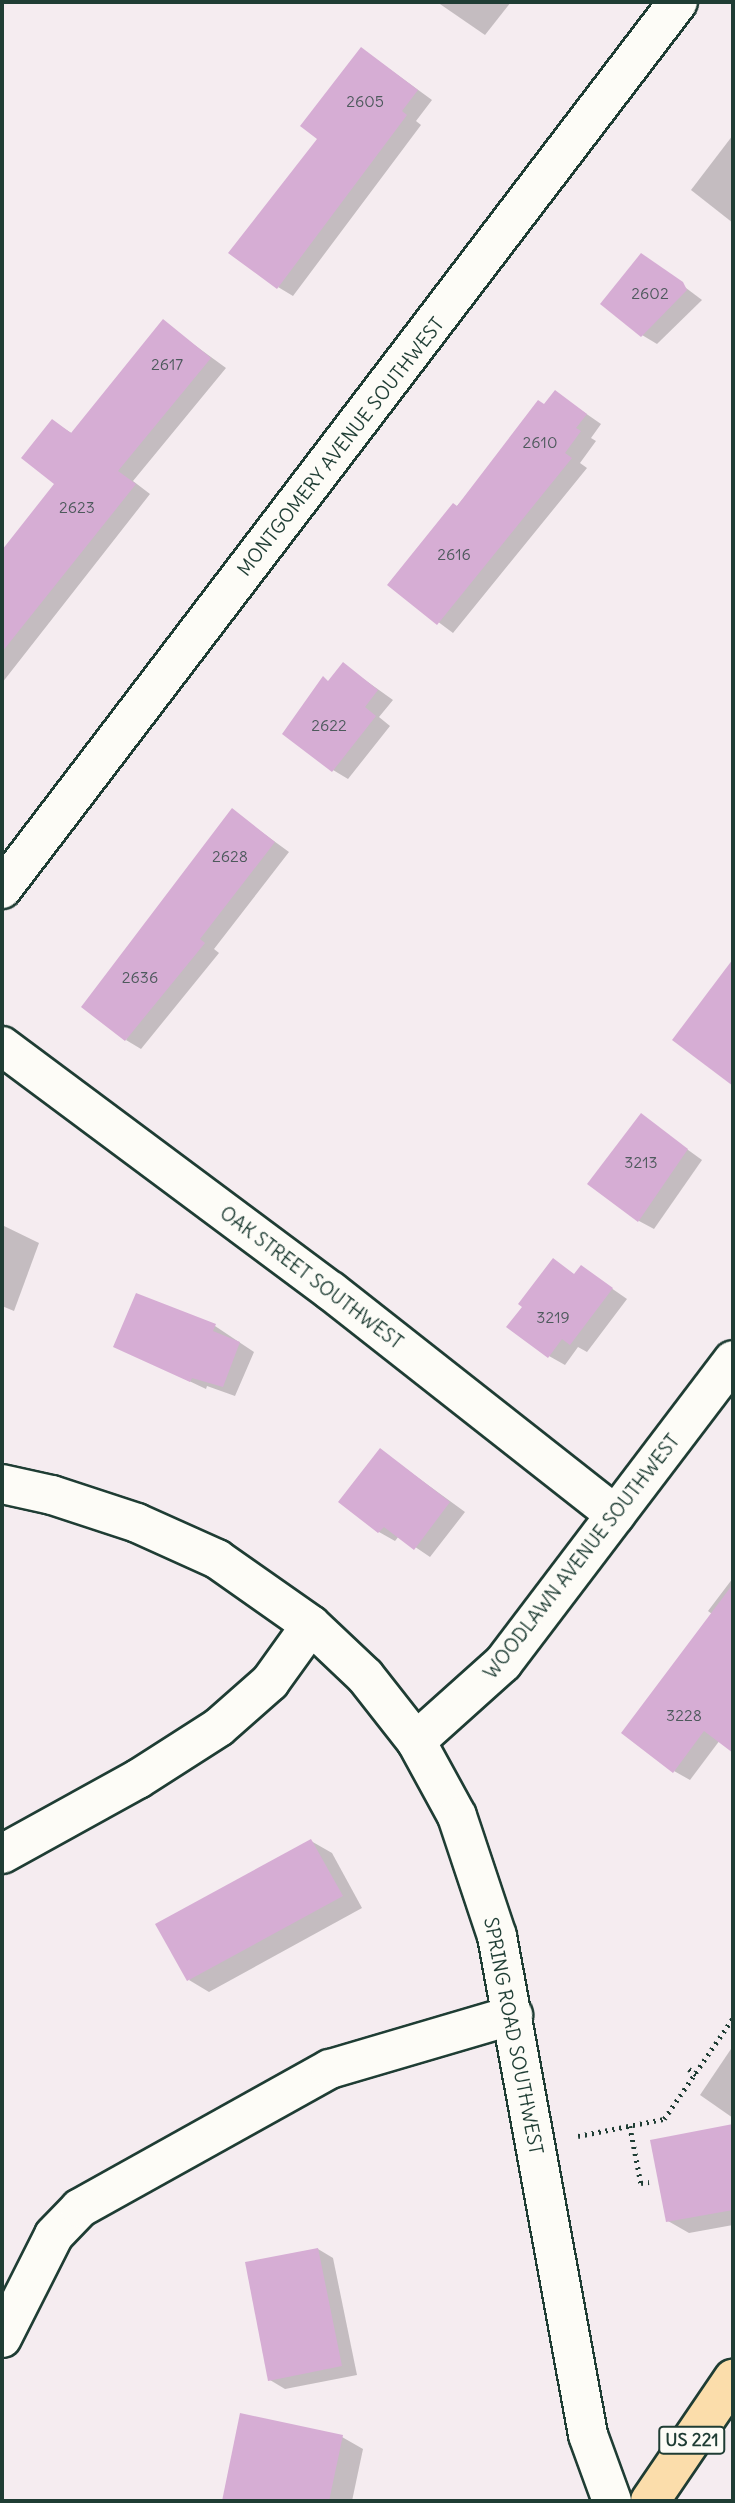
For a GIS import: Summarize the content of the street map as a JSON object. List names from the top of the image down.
{
  "streets": {
    "main road": ["US 221"],
    "street": [
      "MONTGOMERY AVENUE SOUTHWEST",
      "OAK STREET SOUTHWEST",
      "WOODLAWN AVENUE SOUTHWEST",
      "SPRING ROAD SOUTHWEST"
    ]
  },
  "crossings": [
    ["OAK STREET SOUTHWEST", "WOODLAWN AVENUE SOUTHWEST"],
    ["WOODLAWN AVENUE SOUTHWEST", "SPRING ROAD SOUTHWEST"]
  ],
  "house_numbers": [
    "2605",
    "2602",
    "2617",
    "2610",
    "2623",
    "2616",
    "2622",
    "2628",
    "2636",
    "3213",
    "3219",
    "3228"
  ]
}
